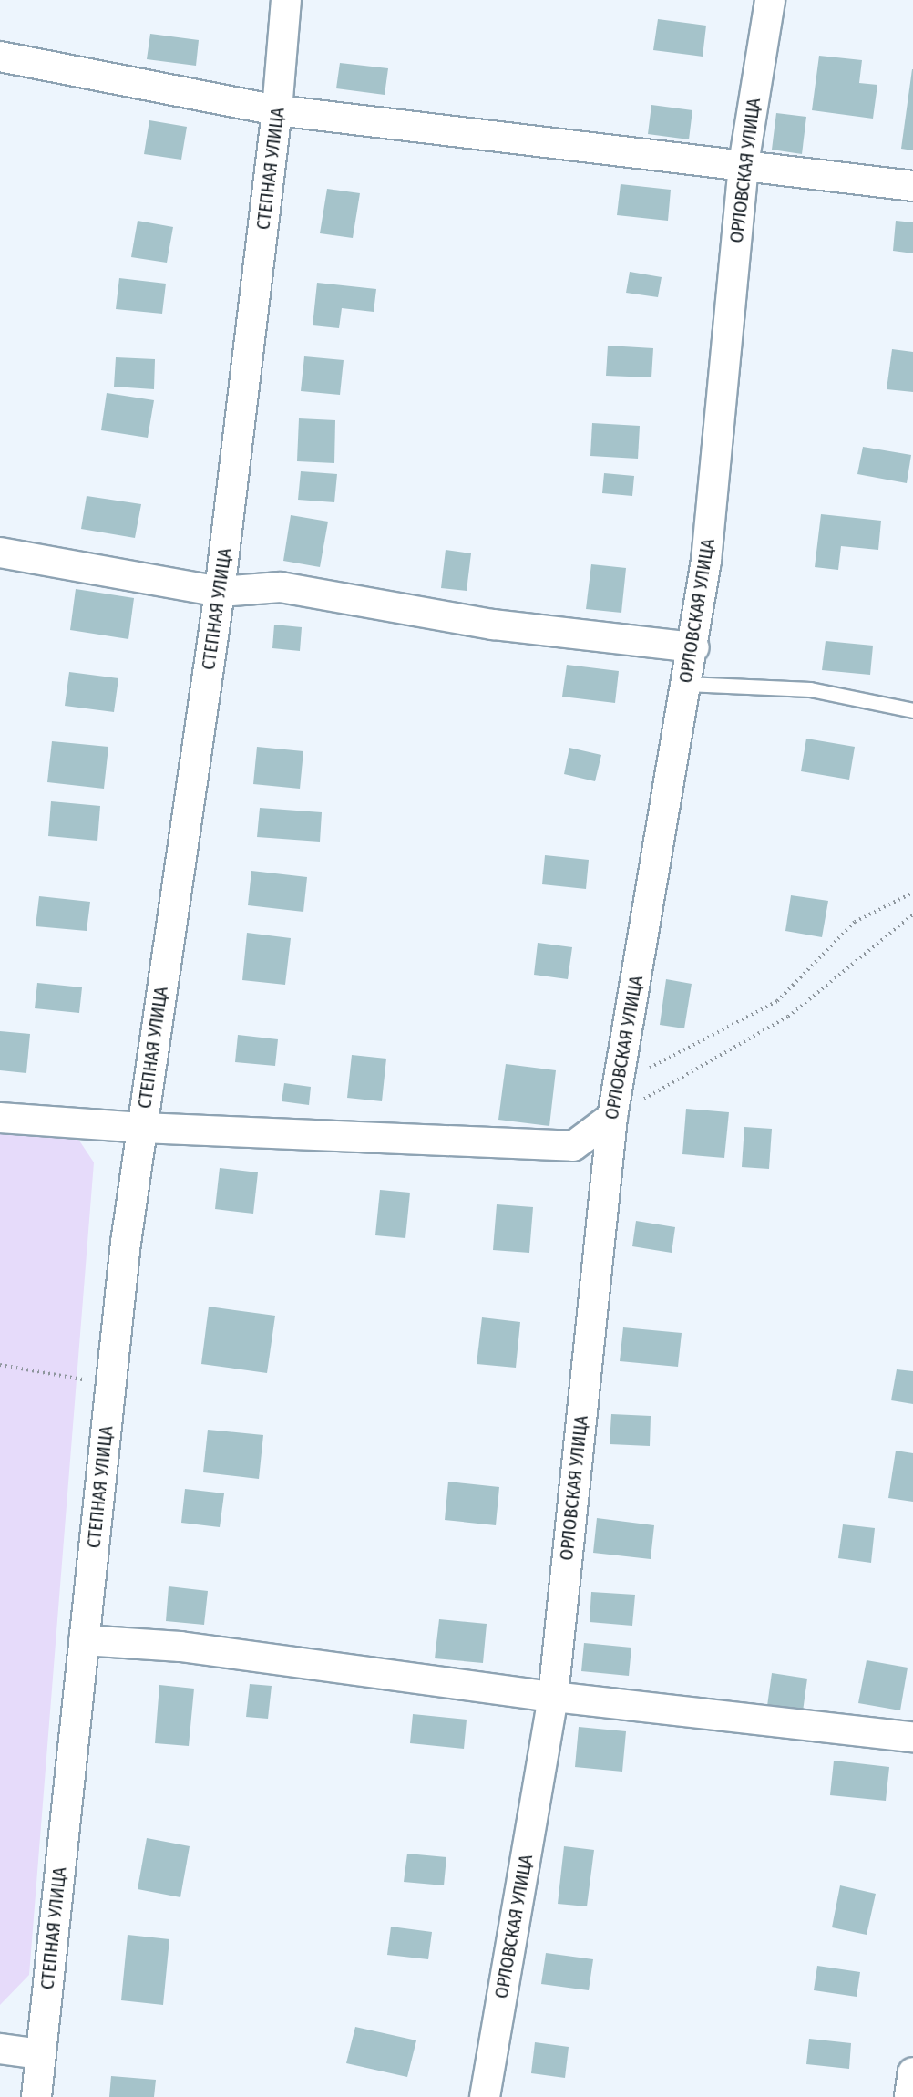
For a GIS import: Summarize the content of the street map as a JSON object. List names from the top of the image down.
{
  "streets": {
    "street": ["СТЕПНАЯ УЛИЦА", "ОРЛОВСКАЯ УЛИЦА"]
  }
}
